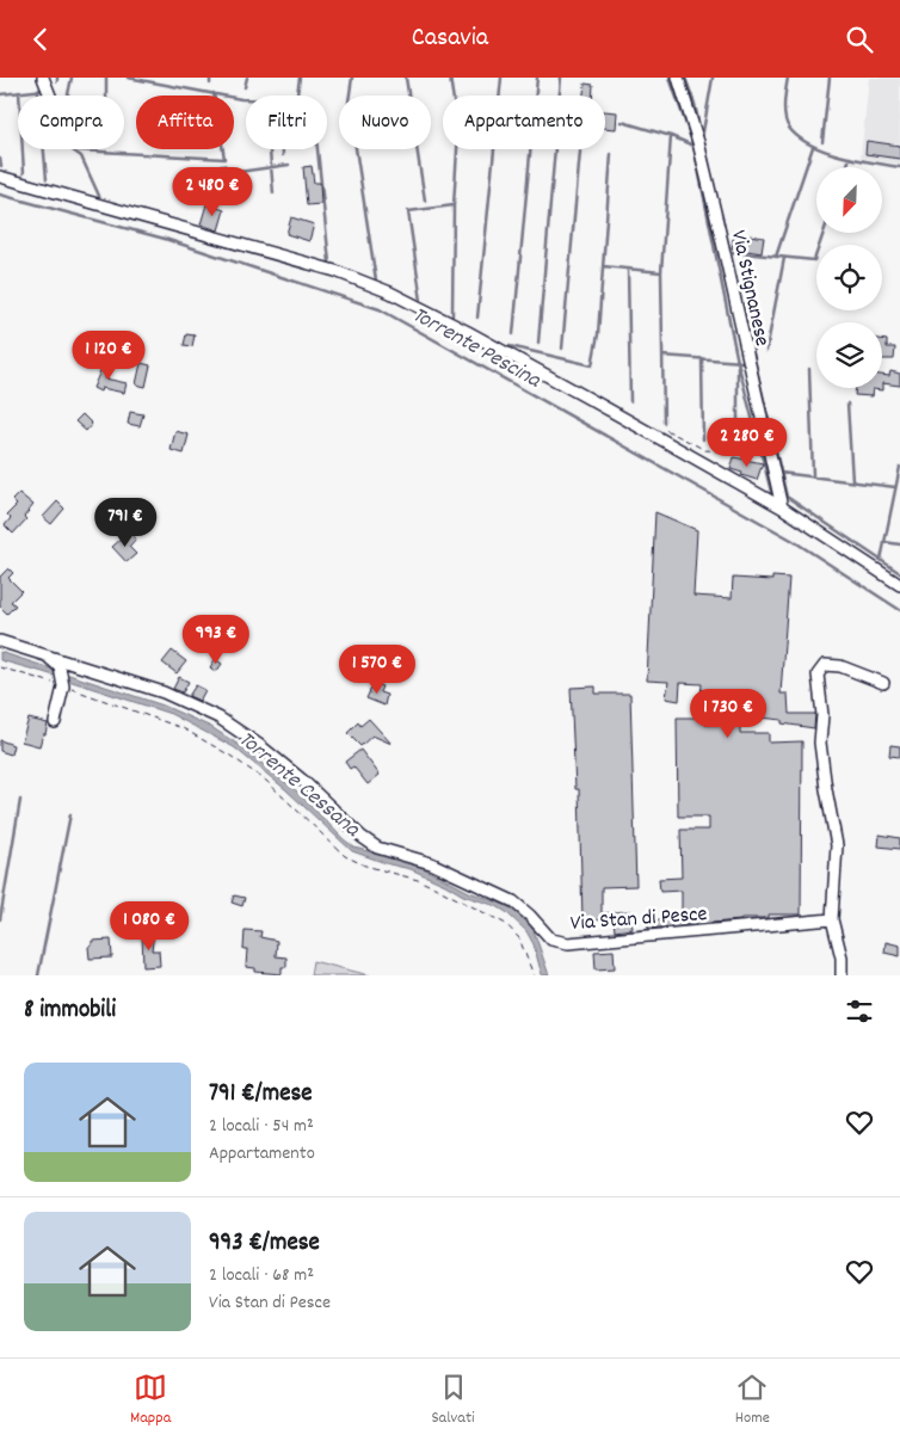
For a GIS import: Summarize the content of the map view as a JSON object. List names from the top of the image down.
{
  "streets": {
    "street": ["Via Stignanese", "Via Stan di Pesce"]
  },
  "water": ["Torrente Pescina", "Torrente Cessana"],
  "north": "bottom left",
  "page": {
    "header": "Casavia",
    "chip": [
      "Compra",
      "Affitta",
      "Filtri",
      "Nuovo",
      "Appartamento"
    ],
    "price": [
      "2 480 €",
      "1 120 €",
      "2 280 €",
      "791 €",
      "993 €",
      "1 570 €",
      "1 730 €",
      "1 080 €"
    ],
    "heading": "8 immobili",
    "list": [
      {
        "name": "791 €/mese",
        "note": "2 locali · 54 m² · Appartamento"
      },
      {
        "name": "993 €/mese",
        "note": "2 locali · 68 m² · Via Stan di Pesce"
      }
    ],
    "tabs": ["Mappa", "Salvati", "Home"]
  }
}
